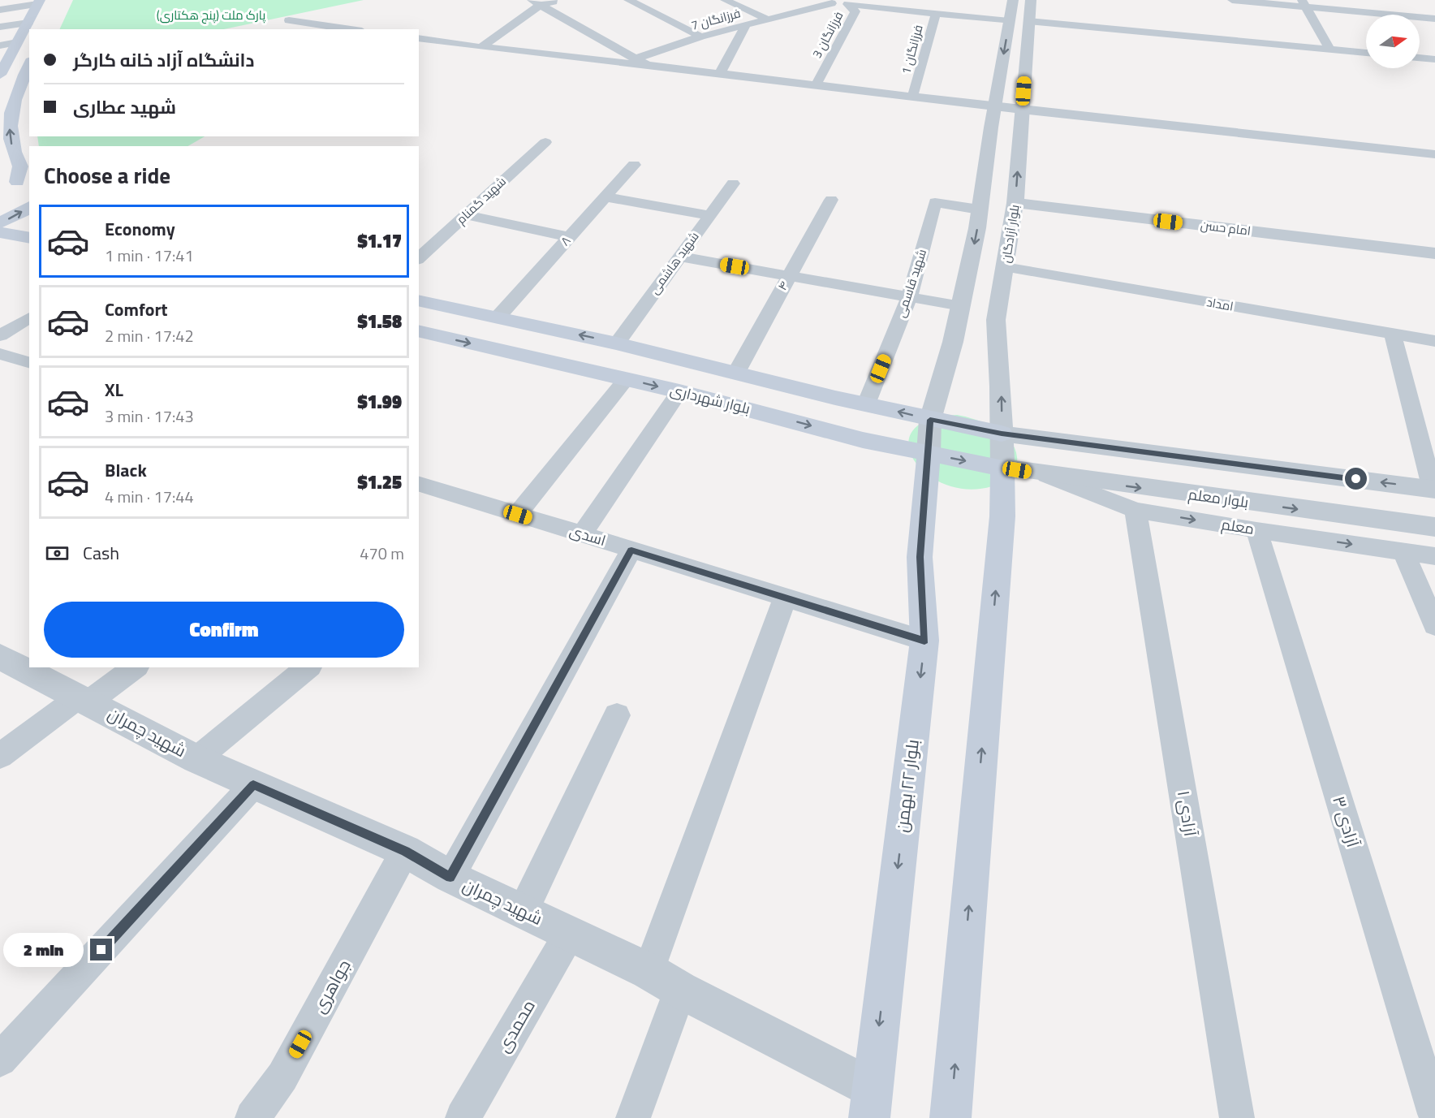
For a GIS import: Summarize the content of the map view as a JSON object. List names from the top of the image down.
{
  "streets": {
    "main road": ["بلوار شهرداری", "بلوار ۲۲ بهمن"],
    "street": [
      "فرزانگان 7",
      "فرزانگان 3",
      "فرزانگان 1",
      "شهید گمنام",
      "امام حسن",
      "بلوار آزادگان",
      "۸",
      "شهید هاشمی",
      "شهید قاسمی",
      "۴",
      "امداد",
      "بلوار معلم",
      "معلم",
      "اسدی",
      "شهید چمران",
      "آزادی ۱",
      "آزادی ۳",
      "جواهری",
      "محمدی"
    ]
  },
  "crossings": [
    ["فرزانگان 7", "فرزانگان 3"],
    ["فرزانگان 7", "فرزانگان 1"],
    ["امام حسن", "بلوار آزادگان"],
    ["بلوار آزادگان", "امداد"],
    ["بلوار آزادگان", "بلوار شهرداری"],
    ["بلوار آزادگان", "بلوار معلم"],
    ["بلوار شهرداری", "بلوار معلم"],
    ["بلوار شهرداری", "بلوار ۲۲ بهمن"],
    ["بلوار معلم", "معلم"],
    ["معلم", "آزادی ۱"],
    ["معلم", "آزادی ۳"],
    ["اسدی", "بلوار ۲۲ بهمن"],
    ["شهید چمران", "بلوار ۲۲ بهمن"],
    ["شهید چمران", "جواهری"],
    ["شهید چمران", "محمدی"]
  ],
  "parks": ["پارک ملت (پنج هکتاری)"],
  "north": "right",
  "page": {
    "banner": ["دانشگاه آزاد خانه کارگر", "شهید عطاری"],
    "heading": "Choose a ride",
    "list": [
      {
        "name": "Economy",
        "note": "1 min · 17:41",
        "value": "$1.17"
      },
      {
        "name": "Comfort",
        "note": "2 min · 17:42",
        "value": "$1.58"
      },
      {
        "name": "XL",
        "note": "3 min · 17:43",
        "value": "$1.99"
      },
      {
        "name": "Black",
        "note": "4 min · 17:44",
        "value": "$1.25"
      }
    ],
    "pay": ["Cash", "470 m"],
    "buttons": "Confirm",
    "bubble": "2 min"
  }
}
